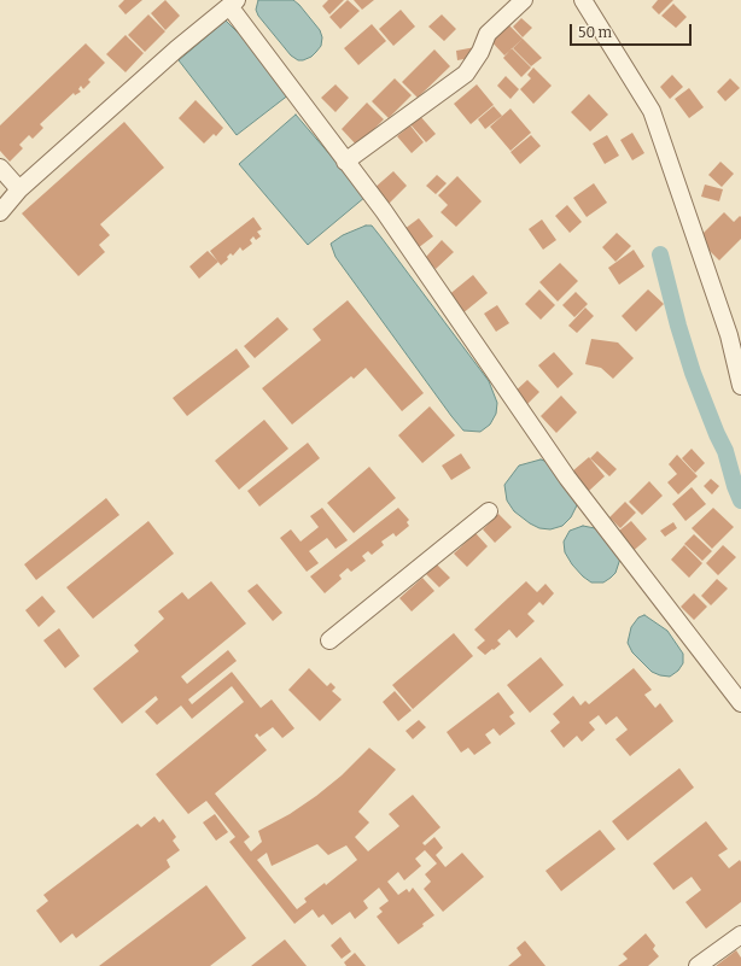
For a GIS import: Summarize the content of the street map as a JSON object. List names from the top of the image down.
{
  "scale_bar": "50 m"
}
